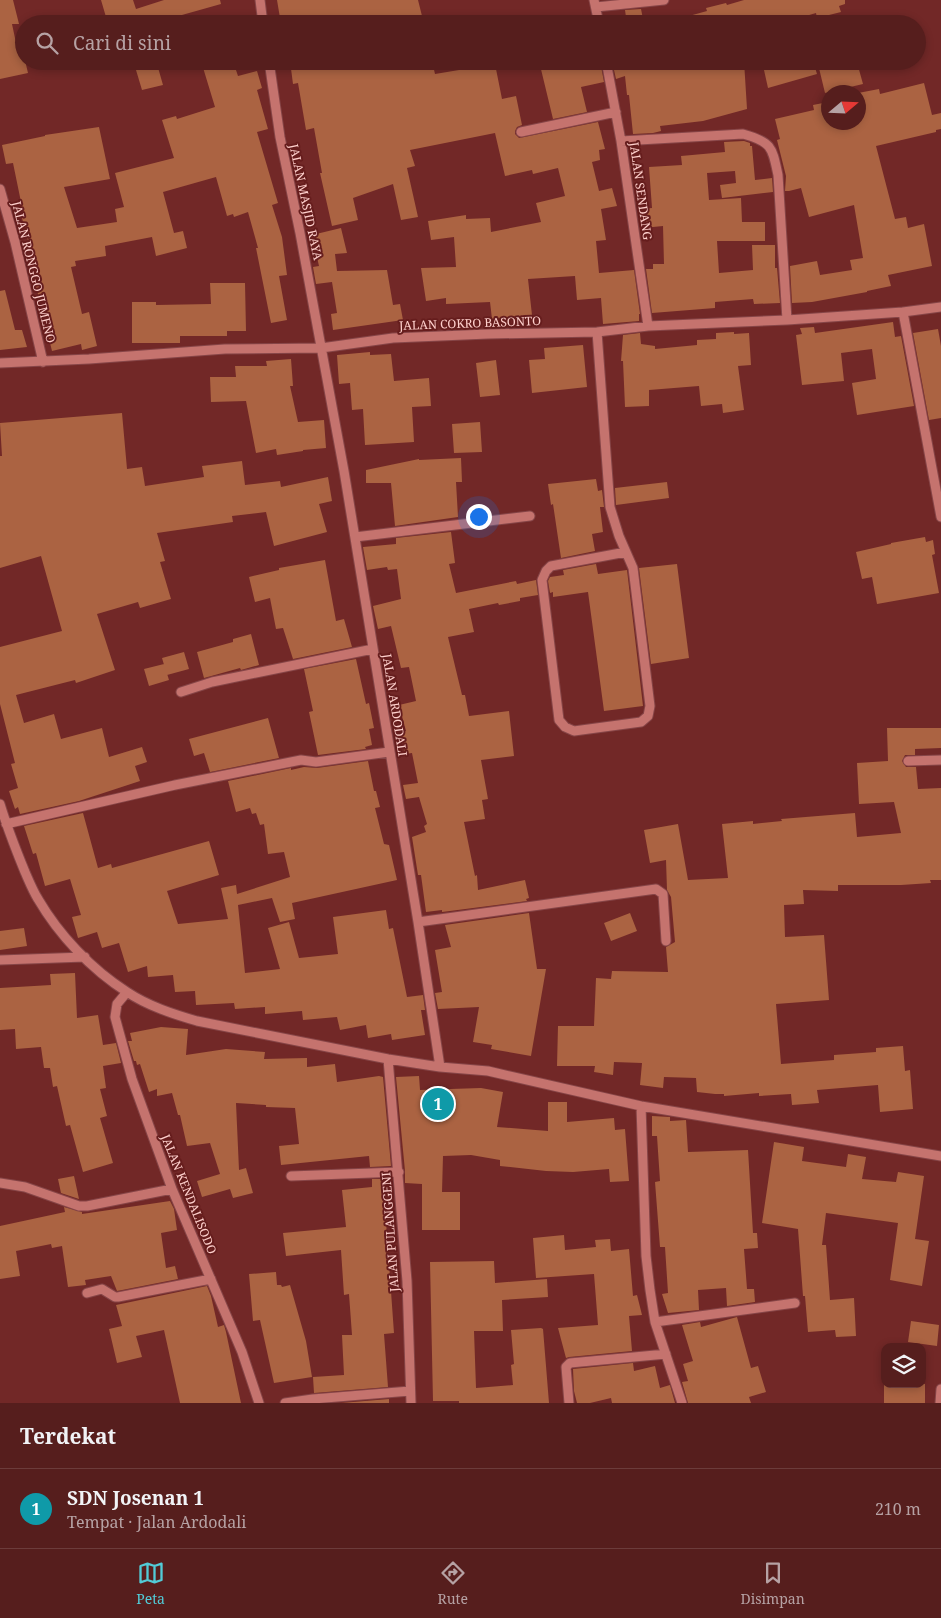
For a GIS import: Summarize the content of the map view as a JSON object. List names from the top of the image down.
{
  "streets": {
    "street": [
      "JALAN SENDANG",
      "JALAN MASJID RAYA",
      "JALAN RONGGO JUMENO",
      "JALAN COKRO BASONTO",
      "JALAN ARDODALI",
      "JALAN KENDALISODO",
      "JALAN PULANGGENI"
    ]
  },
  "crossings": [
    ["JALAN SENDANG", "JALAN COKRO BASONTO"],
    ["JALAN MASJID RAYA", "JALAN COKRO BASONTO"],
    ["JALAN MASJID RAYA", "JALAN ARDODALI"],
    ["JALAN RONGGO JUMENO", "JALAN COKRO BASONTO"],
    ["JALAN COKRO BASONTO", "JALAN ARDODALI"]
  ],
  "north": "right",
  "page": {
    "search": "Cari di sini",
    "pins": "1",
    "heading": "Terdekat",
    "list": [
      {
        "mark": "1",
        "name": "SDN Josenan 1",
        "note": "Tempat · Jalan Ardodali",
        "value": "210 m"
      }
    ],
    "nav": ["Peta", "Rute", "Disimpan"]
  }
}
